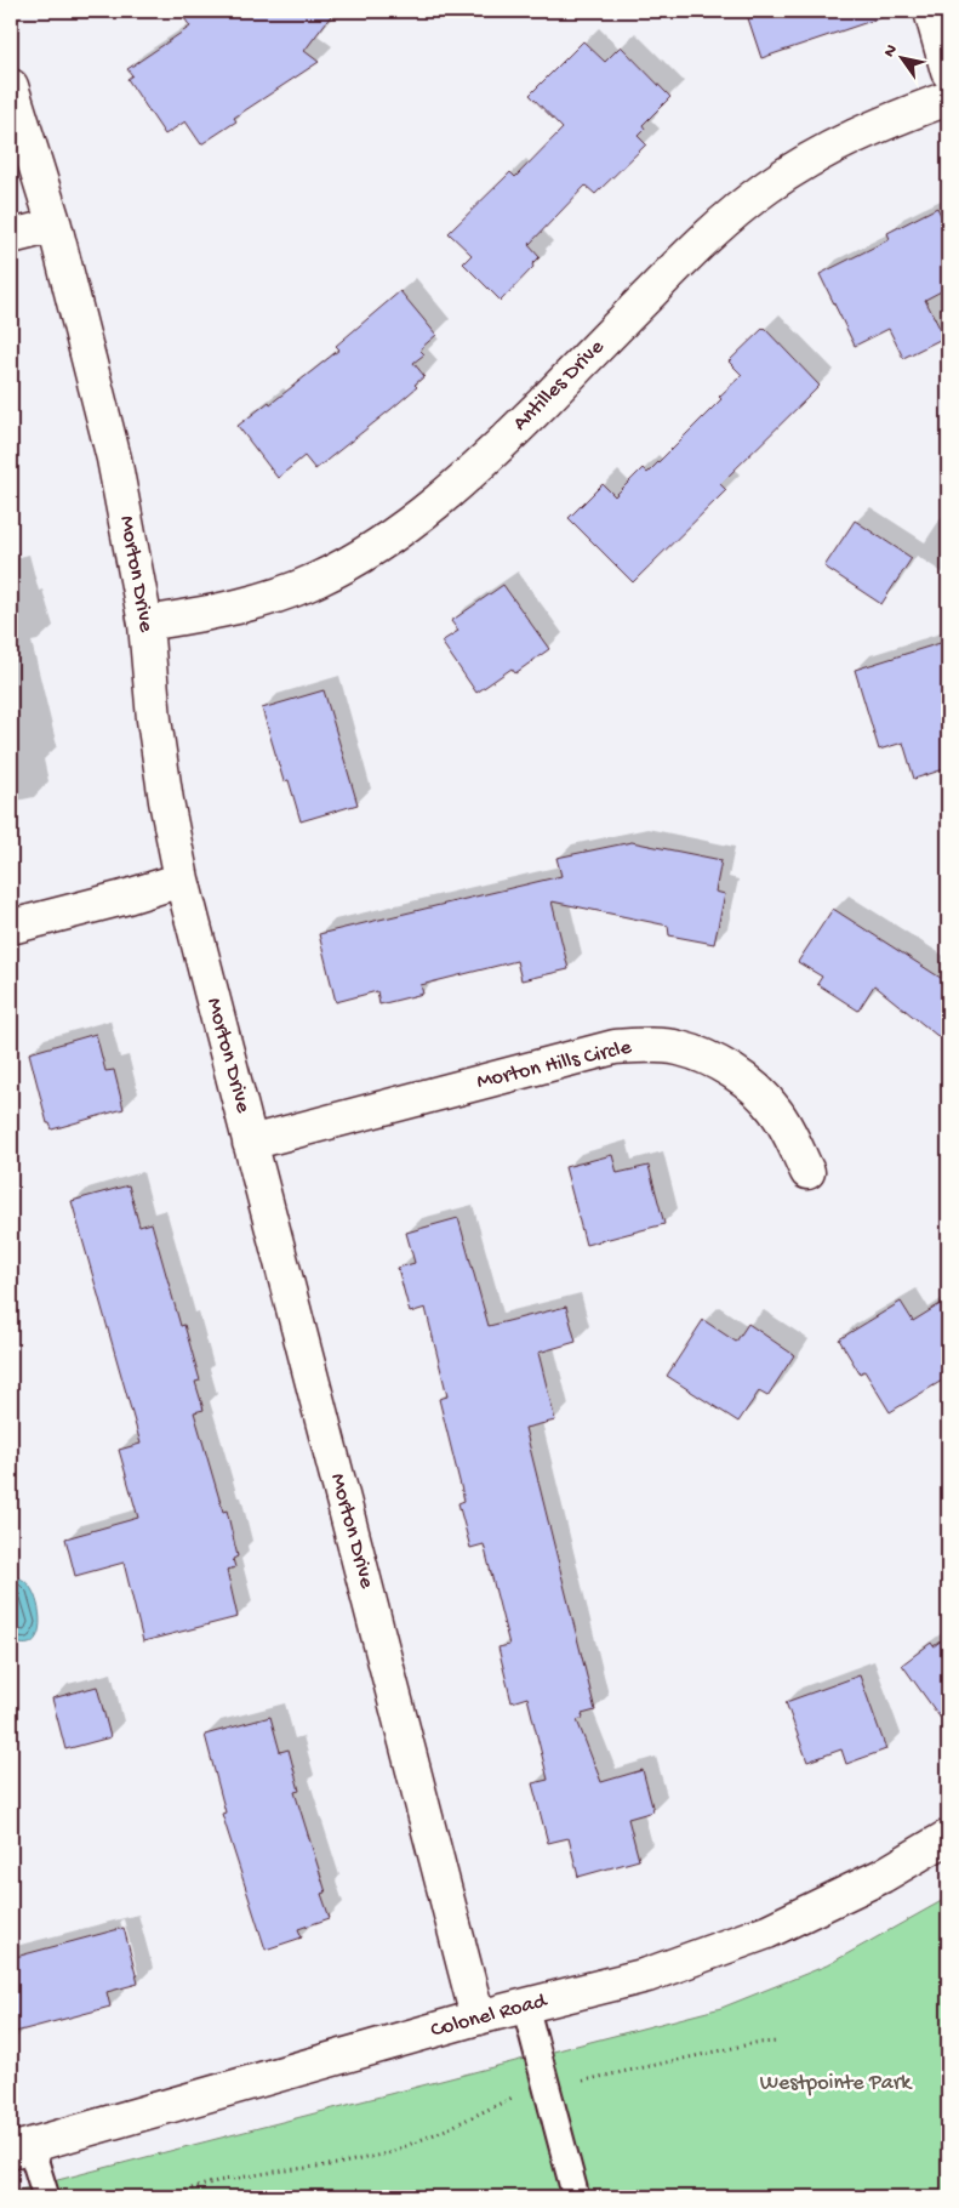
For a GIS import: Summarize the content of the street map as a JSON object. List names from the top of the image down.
{
  "streets": {
    "street": [
      "Antilles Drive",
      "Morton Drive",
      "Morton Hills Circle",
      "Colonel Road"
    ]
  },
  "crossings": [
    ["Antilles Drive", "Morton Drive"],
    ["Morton Drive", "Morton Hills Circle"],
    ["Morton Drive", "Colonel Road"]
  ],
  "parks": ["Westpointe Park"],
  "north": "top left"
}
